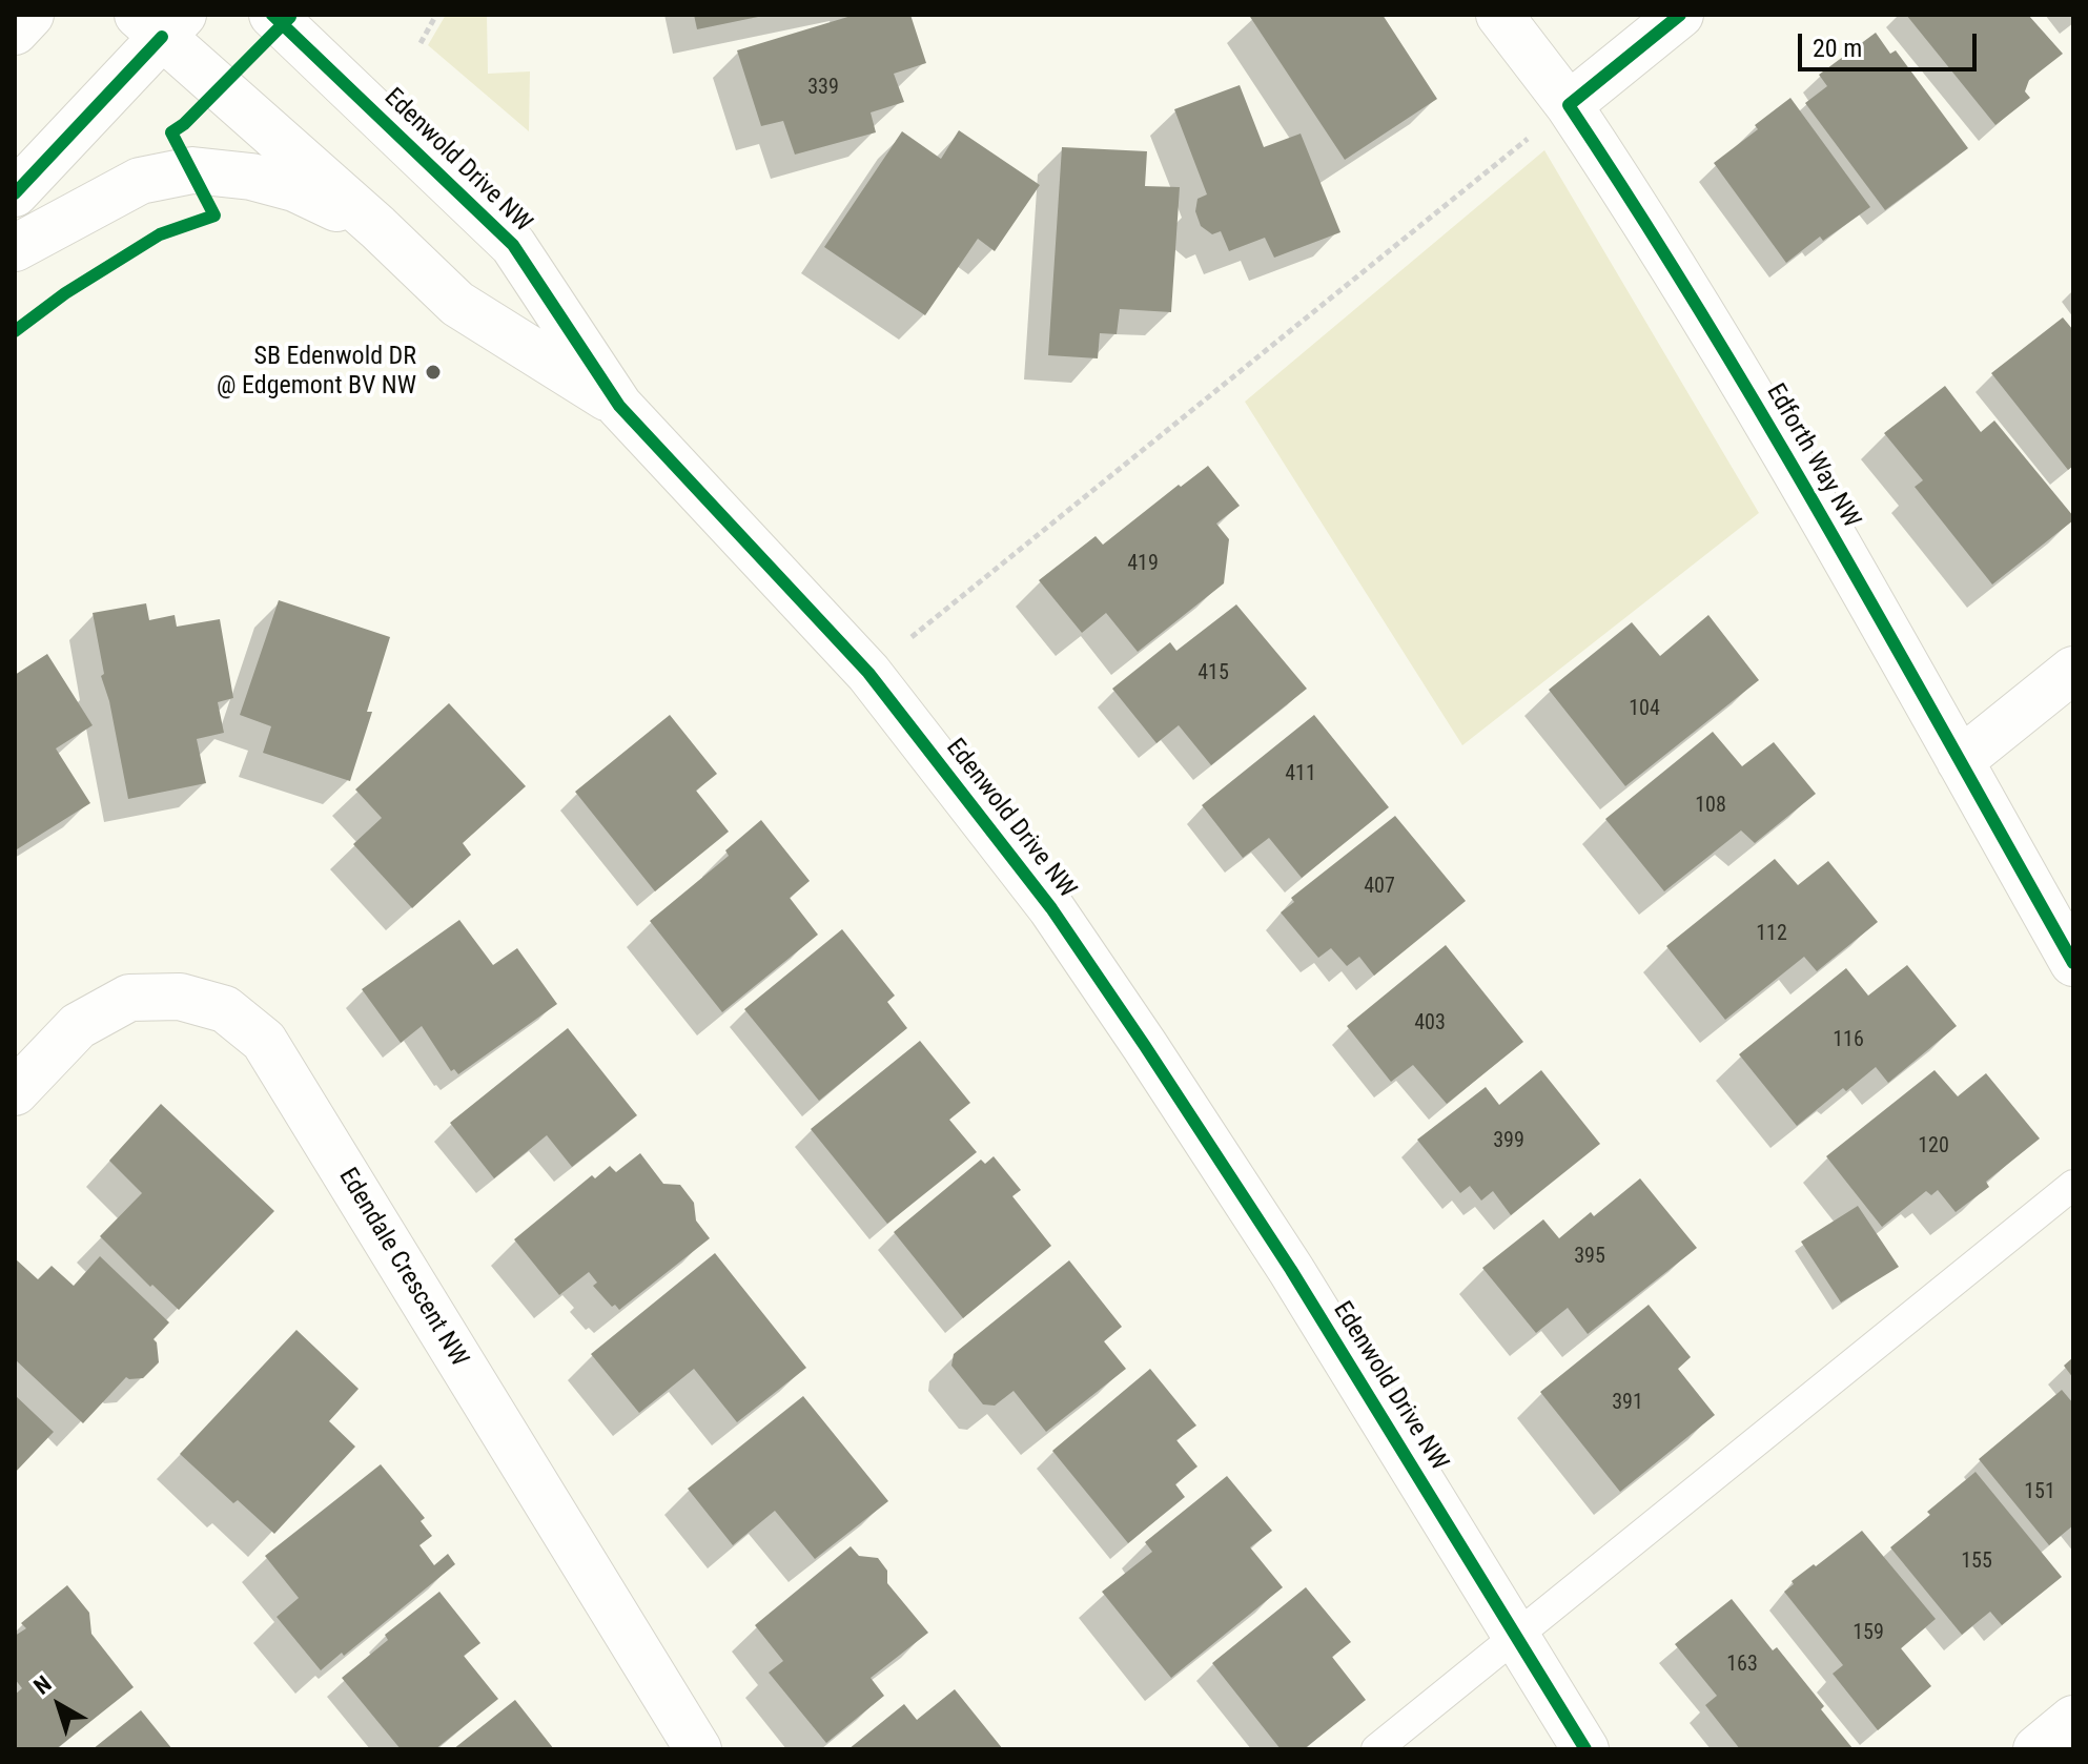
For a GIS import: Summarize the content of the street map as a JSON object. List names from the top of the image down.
{
  "streets": {
    "street": ["Edenwold Drive NW", "Edforth Way NW", "Edendale Crescent NW"]
  },
  "places": ["SB Edenwold DR @ Edgemont BV NW"],
  "house_numbers": [
    "339",
    "419",
    "415",
    "104",
    "411",
    "108",
    "407",
    "112",
    "403",
    "116",
    "399",
    "120",
    "395",
    "391",
    "151",
    "155",
    "159",
    "163"
  ],
  "scale_bar": "20 m",
  "north": "top left"
}
